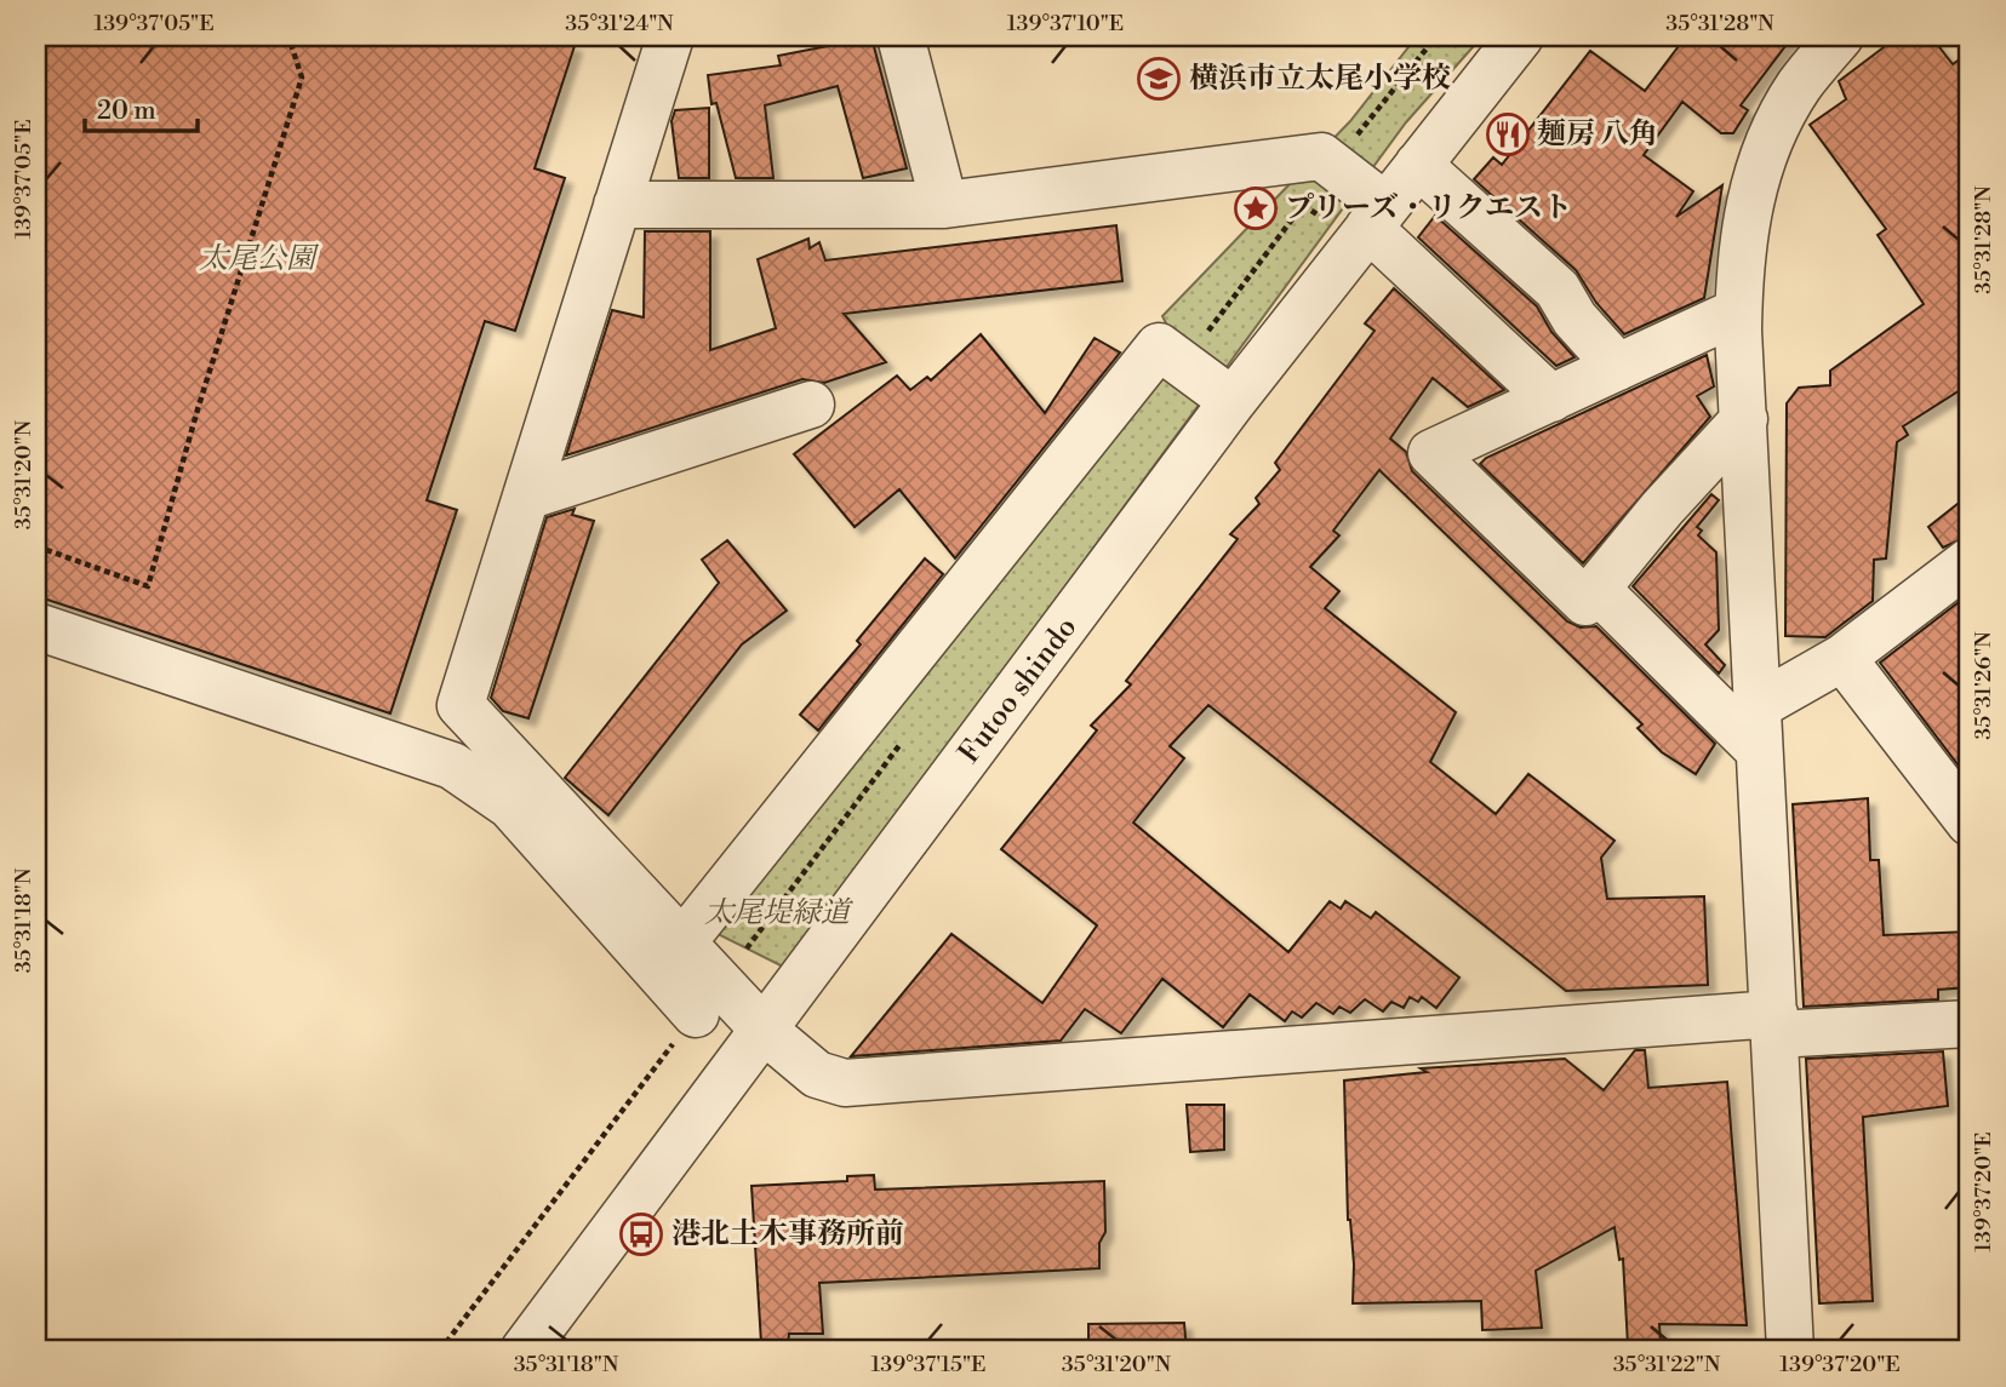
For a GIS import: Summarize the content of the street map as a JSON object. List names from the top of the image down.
{
  "streets": {
    "street": ["Futoo shindo"]
  },
  "parks": ["太尾公園", "太尾堤緑道"],
  "places": {
    "school or university": ["横浜市立太尾小学校"],
    "restaurant": ["麺房 八角"],
    "place": ["プリーズ・リクエスト"],
    "bus stop": ["港北土木事務所前"]
  },
  "scale_bar": "20 m",
  "coordinates": [
    "139°37'05\"E",
    "35°31'24\"N",
    "139°37'10\"E",
    "35°31'28\"N",
    "35°31'20\"N",
    "35°31'26\"N",
    "35°31'18\"N",
    "139°37'20\"E",
    "139°37'15\"E",
    "35°31'22\"N"
  ]
}
